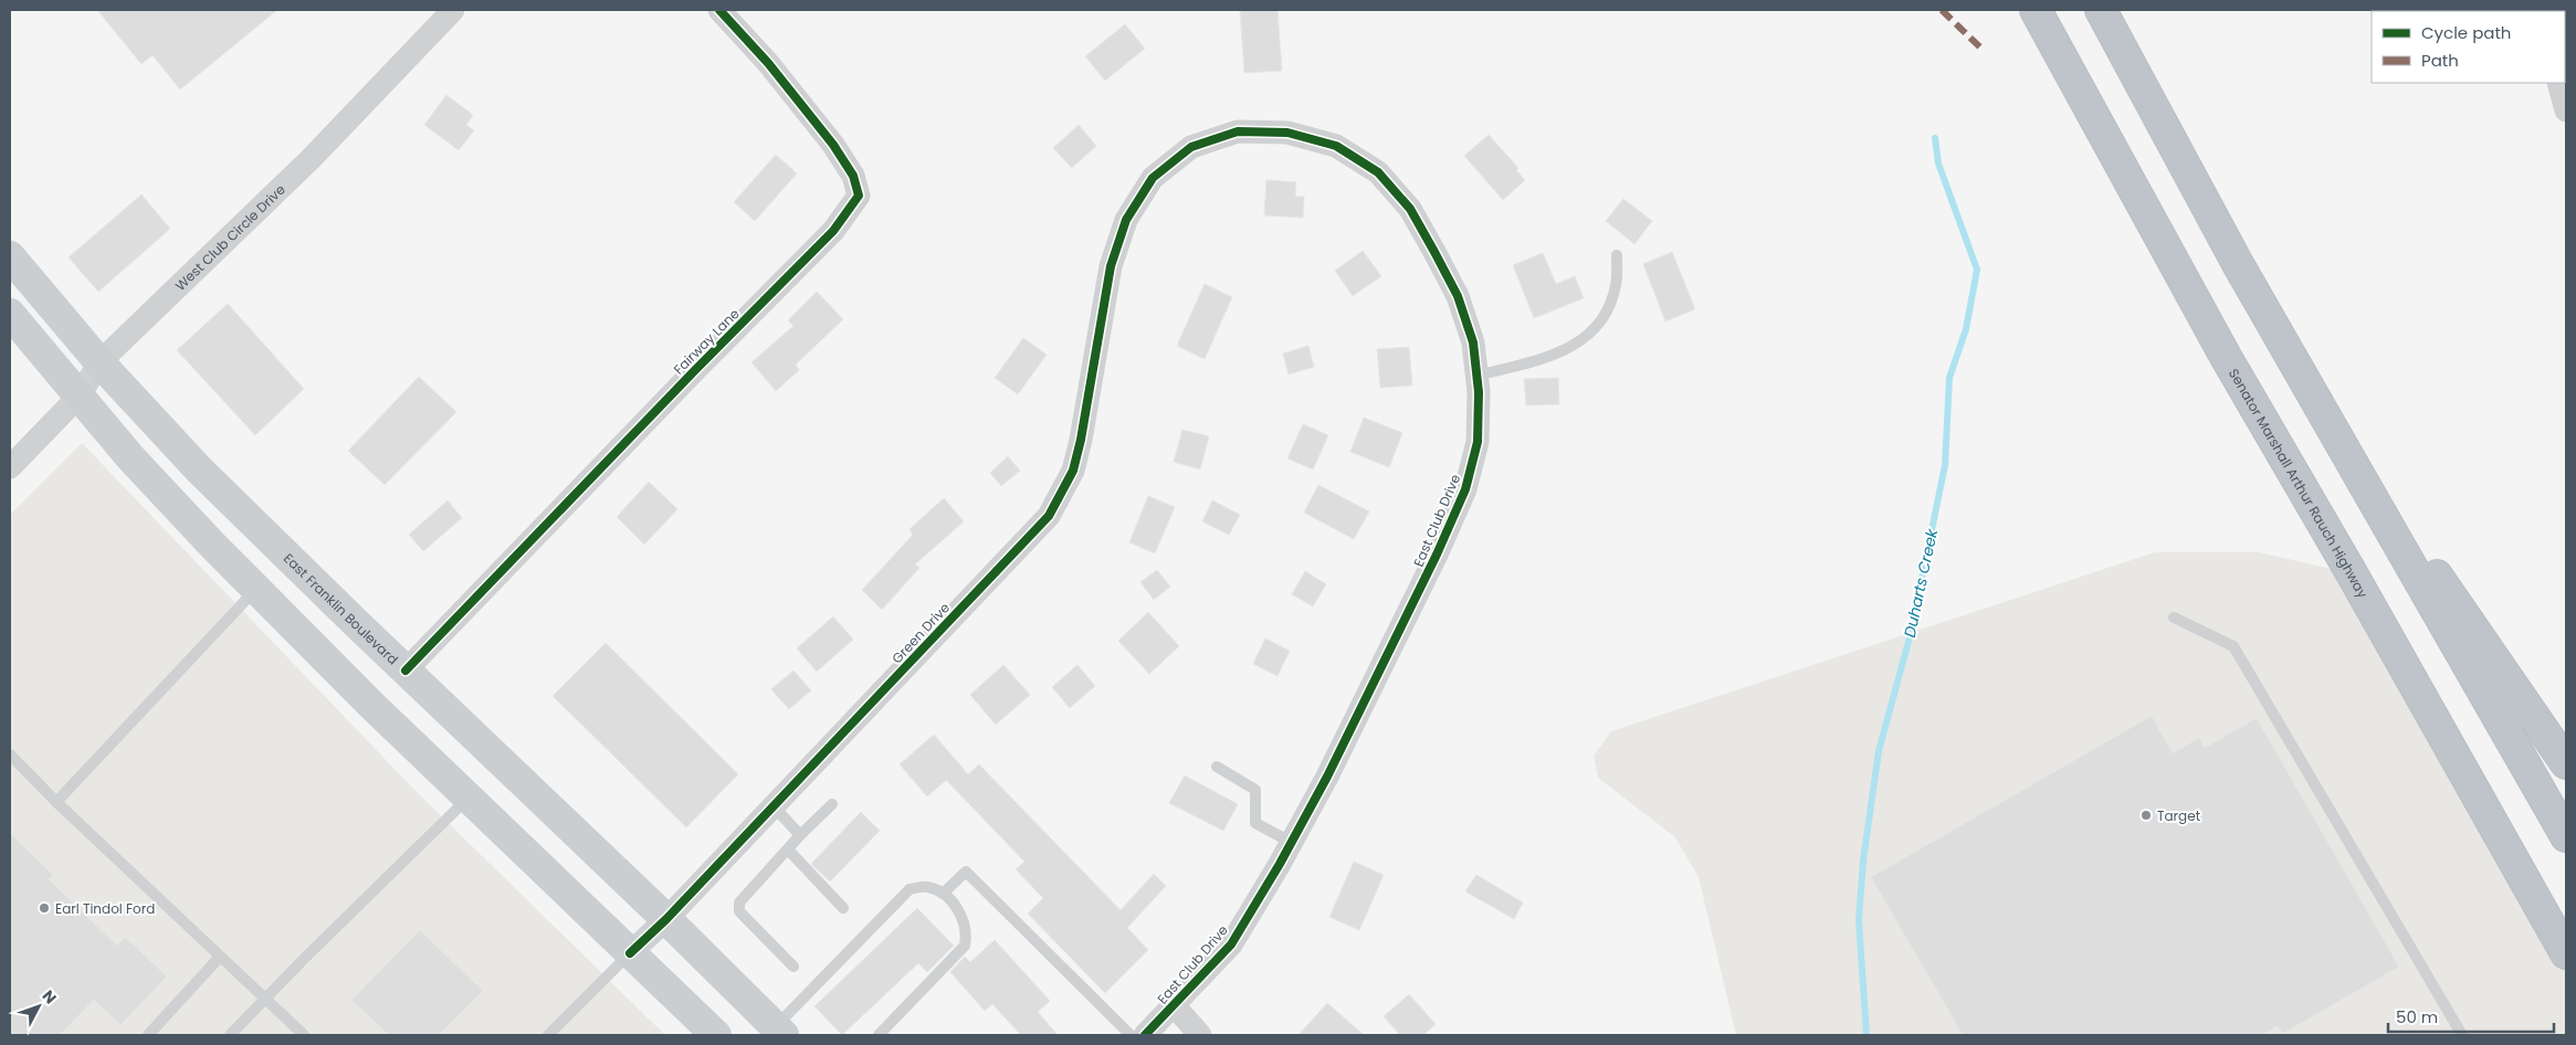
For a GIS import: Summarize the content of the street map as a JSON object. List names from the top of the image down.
{
  "streets": {
    "highway": ["Senator Marshall Arthur Rauch Highway"],
    "main road": ["East Franklin Boulevard"],
    "street": [
      "West Club Circle Drive",
      "Fairway Lane",
      "East Club Drive",
      "Green Drive"
    ]
  },
  "crossings": [
    ["West Club Circle Drive", "East Franklin Boulevard"],
    ["Fairway Lane", "East Franklin Boulevard"],
    ["East Club Drive", "Green Drive"],
    ["East Franklin Boulevard", "Green Drive"]
  ],
  "water": ["Duharts Creek"],
  "places": ["Target", "Earl Tindol Ford"],
  "legend": ["Cycle path", "Path"],
  "scale_bar": "50 m",
  "north": "top right"
}
